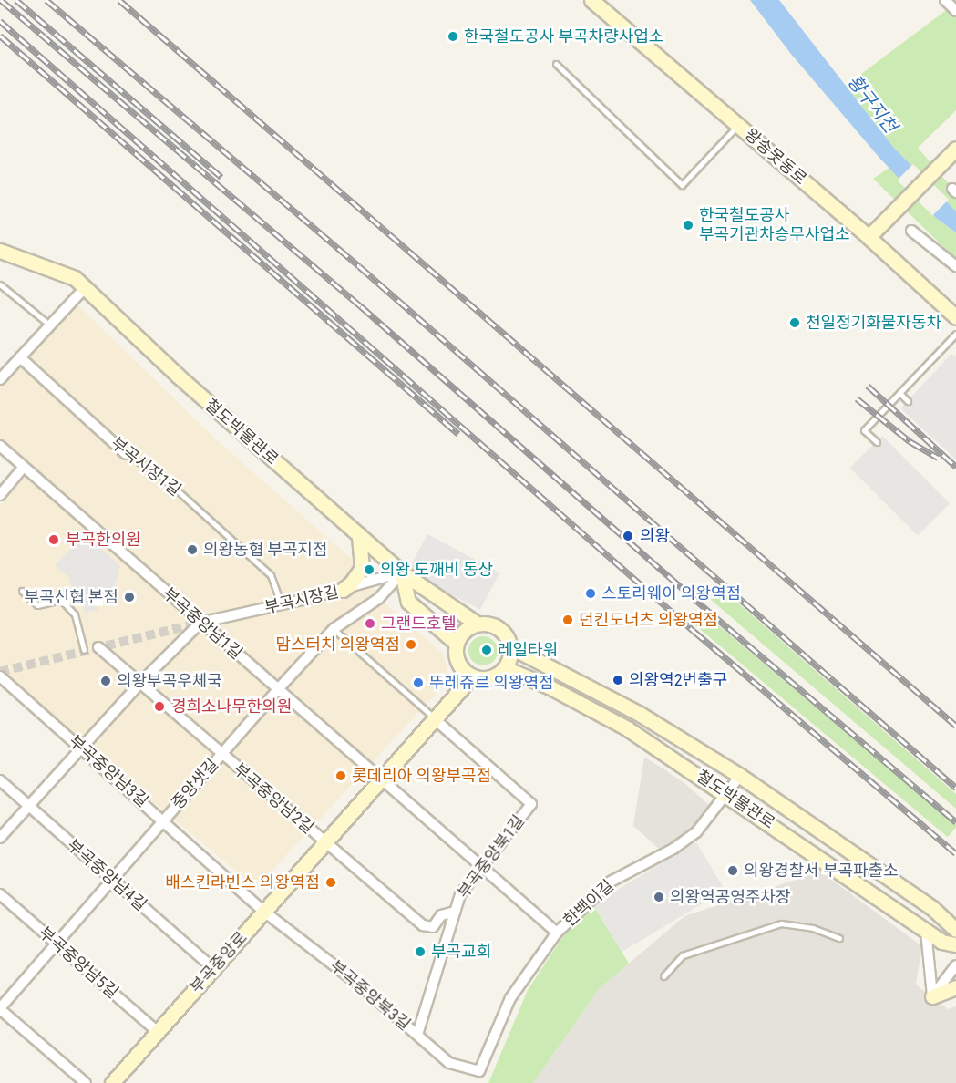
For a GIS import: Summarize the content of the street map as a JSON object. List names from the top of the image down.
{
  "streets": {
    "street": [
      "왕송못동로",
      "철도박물관로",
      "부곡시장1길",
      "부곡시장길",
      "부곡중앙남1길",
      "부곡중앙남3길",
      "중앙샛길",
      "부곡중앙남2길",
      "부곡중앙북1길",
      "부곡중앙남4길",
      "한백이길",
      "부곡중앙남5길",
      "부곡중앙로",
      "부곡중앙북3길"
    ]
  },
  "crossings": [
    ["철도박물관로", "부곡시장길"],
    ["철도박물관로", "중앙샛길"],
    ["철도박물관로", "한백이길"],
    ["철도박물관로", "부곡중앙로"],
    ["부곡시장1길", "부곡시장길"],
    ["부곡시장길", "부곡중앙남1길"],
    ["부곡시장길", "중앙샛길"],
    ["부곡중앙남1길", "중앙샛길"],
    ["부곡중앙남1길", "부곡중앙북1길"],
    ["부곡중앙남1길", "한백이길"],
    ["부곡중앙남1길", "부곡중앙로"],
    ["부곡중앙남3길", "중앙샛길"],
    ["부곡중앙남3길", "부곡중앙로"],
    ["부곡중앙남3길", "부곡중앙북3길"],
    ["중앙샛길", "부곡중앙남2길"],
    ["중앙샛길", "부곡중앙남4길"],
    ["중앙샛길", "부곡중앙남5길"],
    ["부곡중앙남2길", "부곡중앙로"],
    ["부곡중앙북1길", "부곡중앙로"],
    ["부곡중앙북1길", "부곡중앙북3길"],
    ["부곡중앙남4길", "부곡중앙로"],
    ["한백이길", "부곡중앙북3길"],
    ["부곡중앙남5길", "부곡중앙로"],
    ["부곡중앙로", "부곡중앙북3길"]
  ],
  "water": ["황구지천"],
  "places": [
    "한국철도공사 부곡차량사업소",
    "한국철도공사 부곡기관차승무사업소",
    "천일정기화물자동차",
    "의왕",
    "부곡한의원",
    "의왕농협 부곡지점",
    "의왕 도깨비 동상",
    "스토리웨이 의왕역점",
    "부곡신협 본점",
    "던킨도너츠 의왕역점",
    "그랜드호텔",
    "맘스터치 의왕역점",
    "레일타워",
    "의왕역2번출구",
    "의왕부곡우체국",
    "뚜레쥬르 의왕역점",
    "경희소나무한의원",
    "롯데리아 의왕부곡점",
    "의왕경찰서 부곡파출소",
    "배스킨라빈스 의왕역점",
    "의왕역공영주차장",
    "부곡교회"
  ]
}
